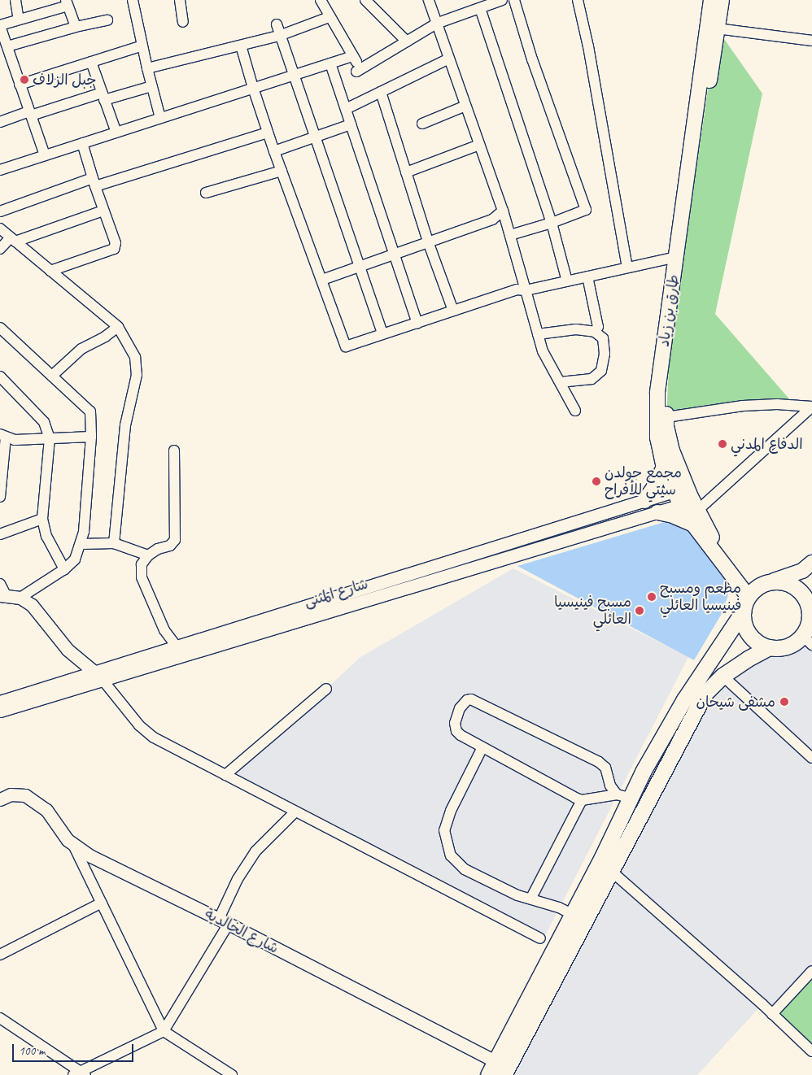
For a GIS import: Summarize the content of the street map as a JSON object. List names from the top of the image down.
{
  "streets": {
    "main road": ["طارق بن زياد"],
    "street": ["شارع المثنى", "شارع الخالدية"]
  },
  "crossings": [
    ["طارق بن زياد", "شارع المثنى"]
  ],
  "places": [
    "جبل الزلاف",
    "الدفاع المدني",
    "مجمع جولدن سيتي للأفراح",
    "مطعم ومسبح فينيسيا العائلي",
    "مسبح فينيسيا العائلي",
    "مشفى شيحان"
  ],
  "scale_bar": "100 m"
}
